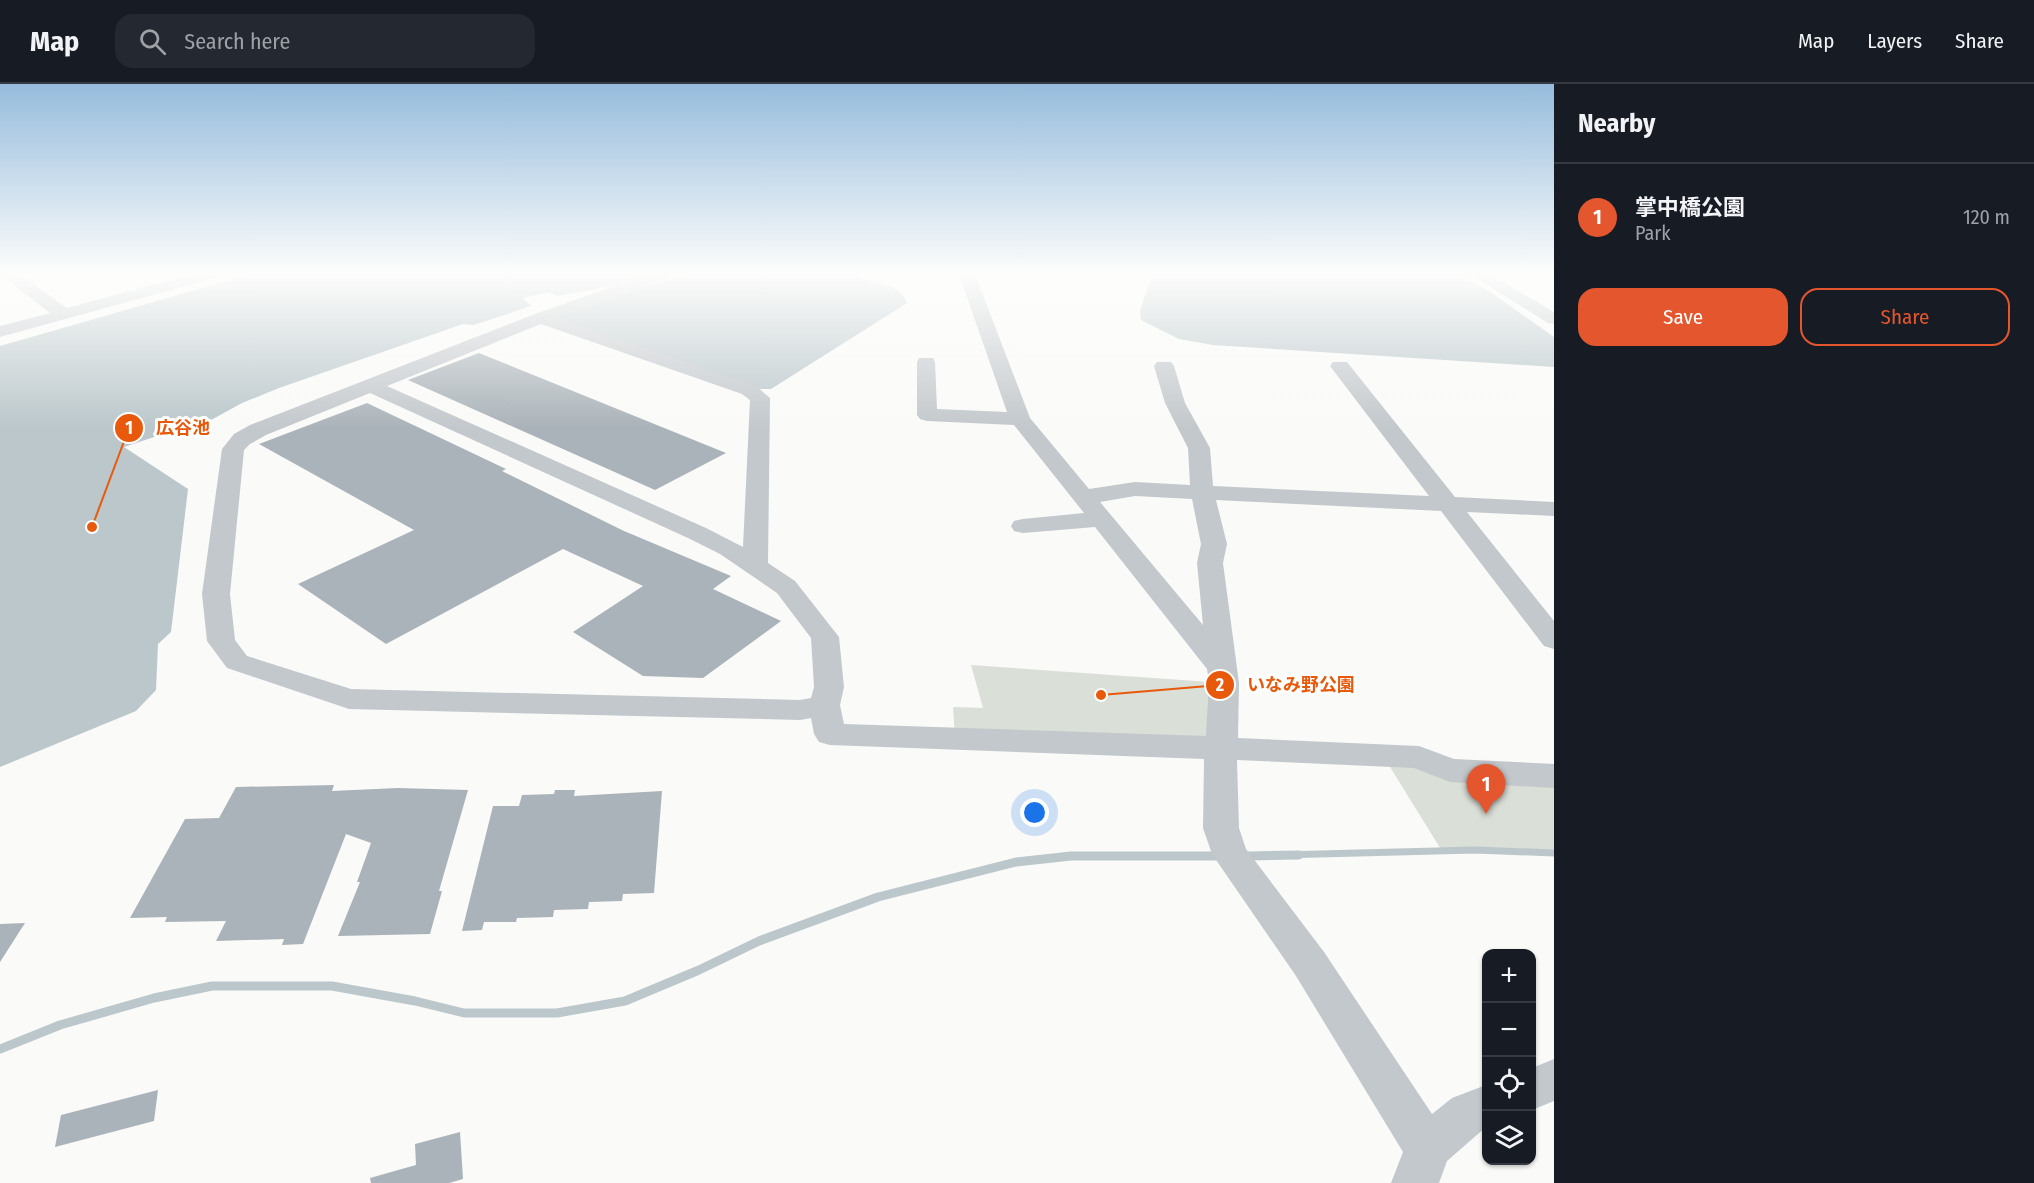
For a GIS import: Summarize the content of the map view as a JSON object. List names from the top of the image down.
{
  "places": ["広谷池", "いなみ野公園"],
  "page": {
    "header": "Map",
    "search": "Search here",
    "nav": ["Map", "Layers", "Share"],
    "heading": "Nearby",
    "list": [
      {
        "mark": "1",
        "name": "掌中橋公園",
        "note": "Park",
        "value": "120 m"
      }
    ],
    "buttons": ["Save", "Share"],
    "pins": "1",
    "map_buttons": ["+", "−"]
  }
}
